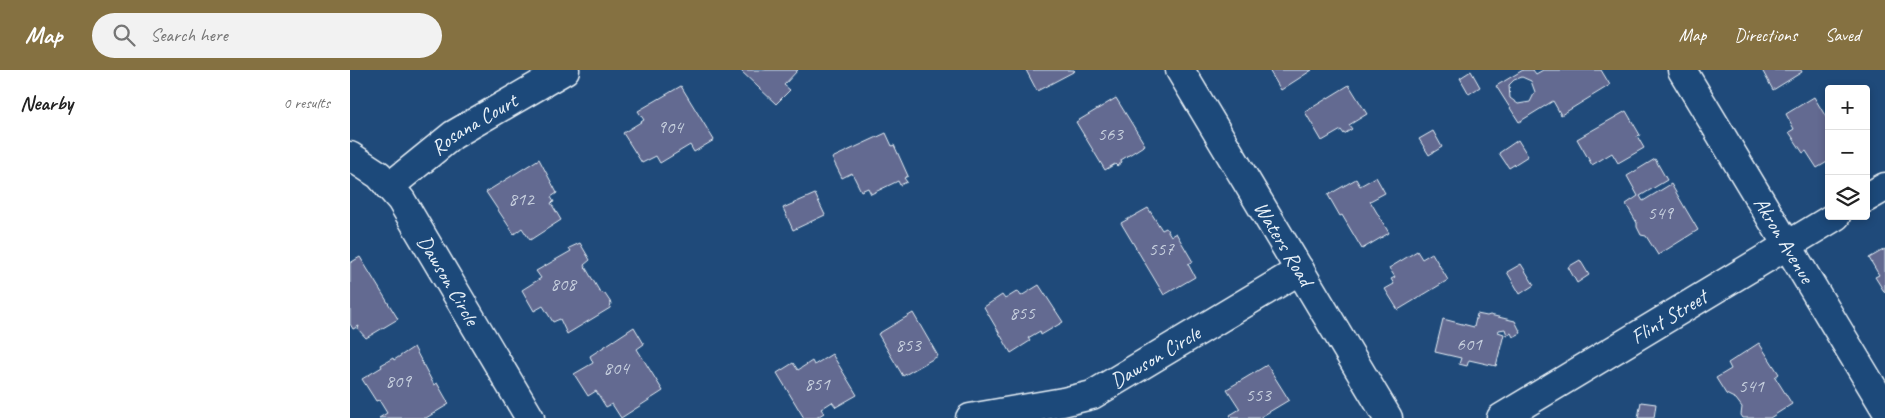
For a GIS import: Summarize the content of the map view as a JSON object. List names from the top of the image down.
{
  "streets": {
    "street": [
      "Rosana Court",
      "Akron Avenue",
      "Waters Road",
      "Dawson Circle",
      "Flint Street"
    ]
  },
  "crossings": [
    ["Rosana Court", "Dawson Circle"],
    ["Akron Avenue", "Flint Street"],
    ["Waters Road", "Dawson Circle"]
  ],
  "house_numbers": [
    "904",
    "563",
    "812",
    "549",
    "557",
    "808",
    "855",
    "601",
    "853",
    "804",
    "809",
    "851",
    "541",
    "553"
  ],
  "page": {
    "header": "Map",
    "search": "Search here",
    "nav": ["Map", "Directions", "Saved"],
    "heading": ["Nearby", "0 results"],
    "map_buttons": ["+", "−"]
  }
}
